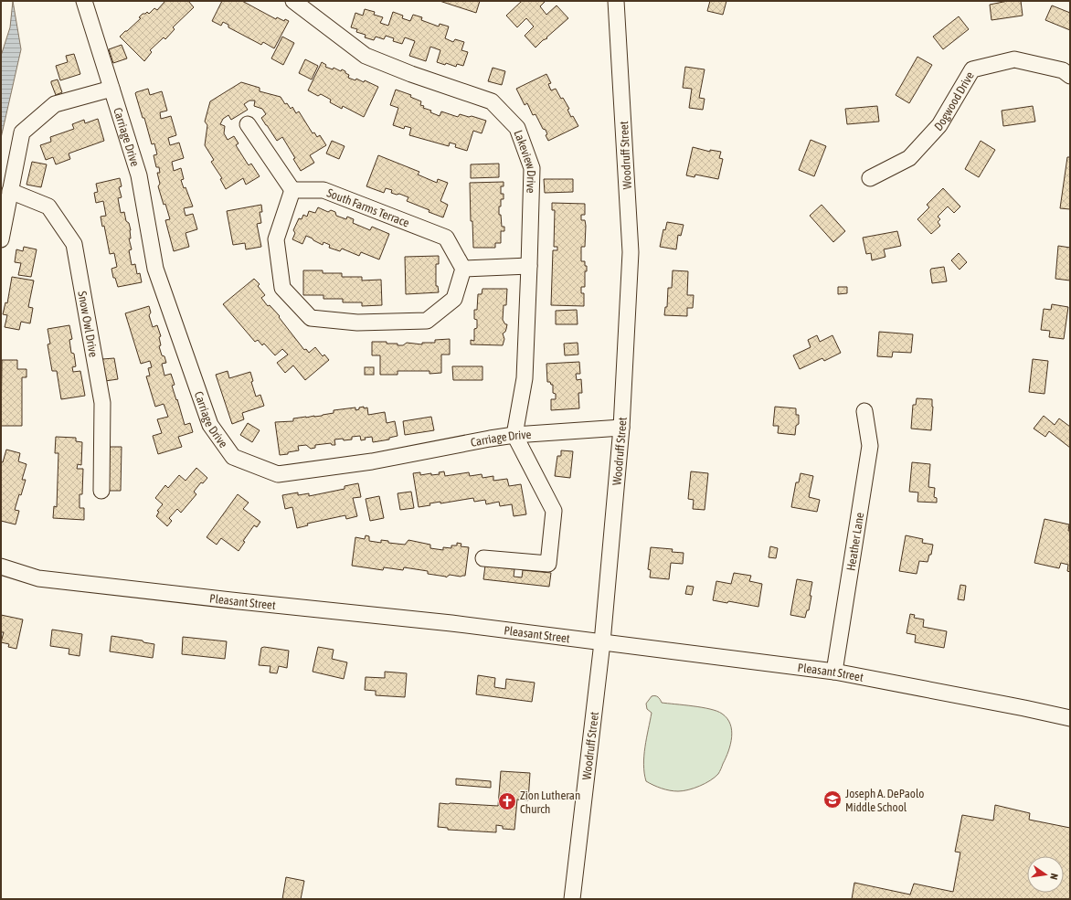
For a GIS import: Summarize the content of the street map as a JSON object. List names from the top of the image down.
{
  "streets": {
    "street": [
      "Dogwood Drive",
      "Carriage Drive",
      "Woodruff Street",
      "Lakeview Drive",
      "South Farms Terrace",
      "Snow Owl Drive",
      "Heather Lane",
      "Pleasant Street"
    ]
  },
  "crossings": [
    ["Carriage Drive", "Woodruff Street"],
    ["Carriage Drive", "Lakeview Drive"],
    ["Woodruff Street", "Pleasant Street"],
    ["Heather Lane", "Pleasant Street"]
  ],
  "places": {
    "school or university": ["Joseph A. DePaolo Middle School"],
    "church": ["Zion Lutheran Church"]
  },
  "north": "right"
}
